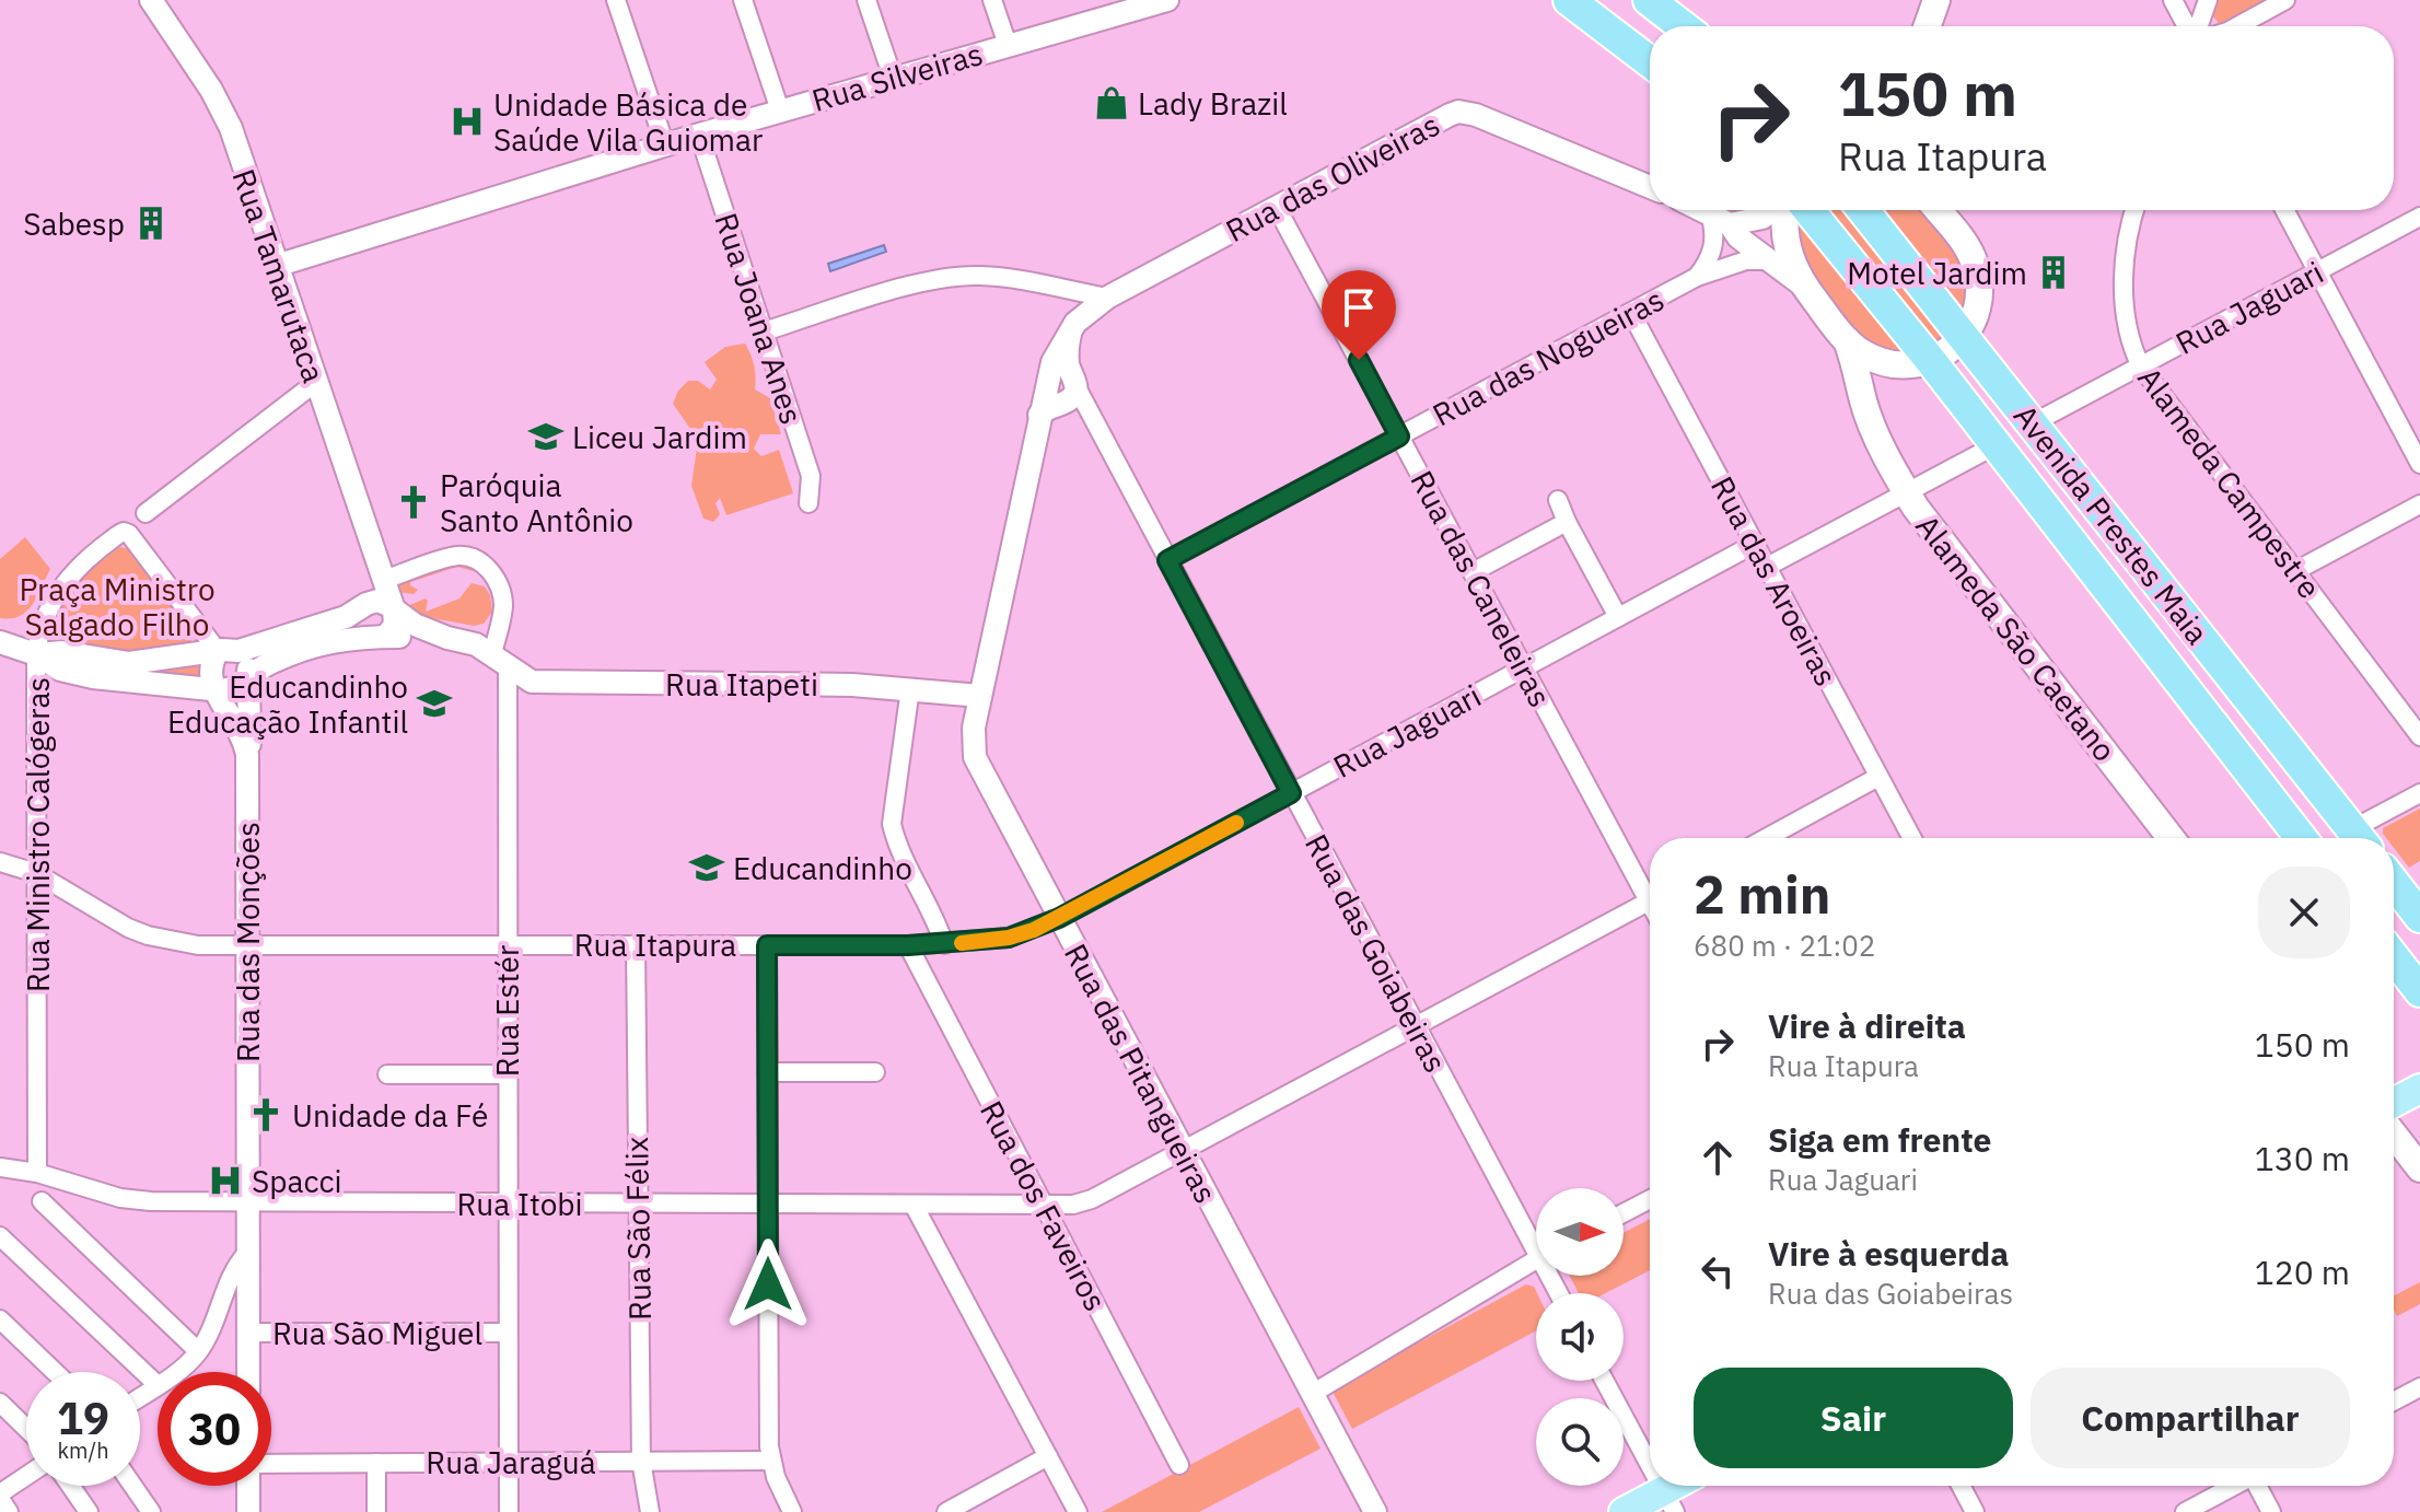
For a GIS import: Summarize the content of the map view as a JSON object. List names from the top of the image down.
{
  "streets": {
    "highway": ["Avenida Prestes Maia"],
    "main road": ["Alameda São Caetano"],
    "street": [
      "Rua Silveiras",
      "Rua das Oliveiras",
      "Rua Tamarutaca",
      "Rua Jaguari",
      "Rua Joana Anes",
      "Rua das Nogueiras",
      "Alameda Campestre",
      "Rua das Aroeiras",
      "Rua das Caneleiras",
      "Rua Itapeti",
      "Rua Ministro Calógeras",
      "Rua das Monções",
      "Rua Itapura",
      "Rua das Goiabeiras",
      "Rua Estér",
      "Rua das Pitangueiras",
      "Rua Itobi",
      "Rua dos Faveiros",
      "Rua São Félix",
      "Rua São Miguel",
      "Rua Jaraguá"
    ]
  },
  "crossings": [
    ["Rua Silveiras", "Rua Tamarutaca"],
    ["Rua Silveiras", "Rua Joana Anes"],
    ["Rua das Oliveiras", "Rua das Caneleiras"],
    ["Rua das Oliveiras", "Rua das Pitangueiras"],
    ["Rua Tamarutaca", "Rua Estér"],
    ["Rua Jaguari", "Alameda Campestre"],
    ["Rua Jaguari", "Avenida Prestes Maia"],
    ["Rua Jaguari", "Rua das Aroeiras"],
    ["Rua Jaguari", "Rua das Caneleiras"],
    ["Rua Jaguari", "Rua Itapura"],
    ["Rua Jaguari", "Rua das Goiabeiras"],
    ["Rua Jaguari", "Rua das Pitangueiras"],
    ["Rua das Nogueiras", "Rua das Aroeiras"],
    ["Rua das Nogueiras", "Rua das Caneleiras"],
    ["Rua das Nogueiras", "Rua das Goiabeiras"],
    ["Rua Itapeti", "Rua Estér"],
    ["Rua Itapeti", "Rua das Pitangueiras"],
    ["Rua Ministro Calógeras", "Rua das Monções"],
    ["Rua Ministro Calógeras", "Rua Itapura"],
    ["Rua Ministro Calógeras", "Rua Itobi"],
    ["Rua das Monções", "Rua Itapura"],
    ["Rua das Monções", "Rua Itobi"],
    ["Rua das Monções", "Rua São Miguel"],
    ["Rua Itapura", "Rua Estér"],
    ["Rua Itapura", "Rua das Pitangueiras"],
    ["Rua Itapura", "Rua dos Faveiros"],
    ["Rua Itapura", "Rua São Félix"],
    ["Rua das Goiabeiras", "Rua das Pitangueiras"],
    ["Rua das Goiabeiras", "Rua Itobi"],
    ["Rua Estér", "Rua Itobi"],
    ["Rua Estér", "Rua São Miguel"],
    ["Rua Estér", "Rua Jaraguá"],
    ["Rua das Pitangueiras", "Rua Itobi"],
    ["Rua Itobi", "Rua dos Faveiros"],
    ["Rua Itobi", "Rua São Félix"],
    ["Rua São Félix", "Rua Jaraguá"]
  ],
  "parks": ["Praça Ministro Salgado Filho"],
  "places": {
    "shop": ["Lady Brazil"],
    "hospital": ["Unidade Básica de Saúde Vila Guiomar", "Spacci"],
    "building": ["Sabesp", "Motel Jardim"],
    "school or university": ["Liceu Jardim", "Educandinho Educação Infantil", "Educandinho"],
    "church": ["Paróquia Santo Antônio", "Unidade da Fé"]
  },
  "north": "right",
  "page": {
    "turn": ["150 m", "Rua Itapura"],
    "heading": ["2 min", "680 m · 21:02"],
    "list": [
      {
        "name": "Vire à direita",
        "note": "Rua Itapura",
        "value": "150 m"
      },
      {
        "name": "Siga em frente",
        "note": "Rua Jaguari",
        "value": "130 m"
      },
      {
        "name": "Vire à esquerda",
        "note": "Rua das Goiabeiras",
        "value": "120 m"
      }
    ],
    "buttons": ["Sair", "Compartilhar"],
    "speed": "19 km/h",
    "limit": "30"
  }
}
